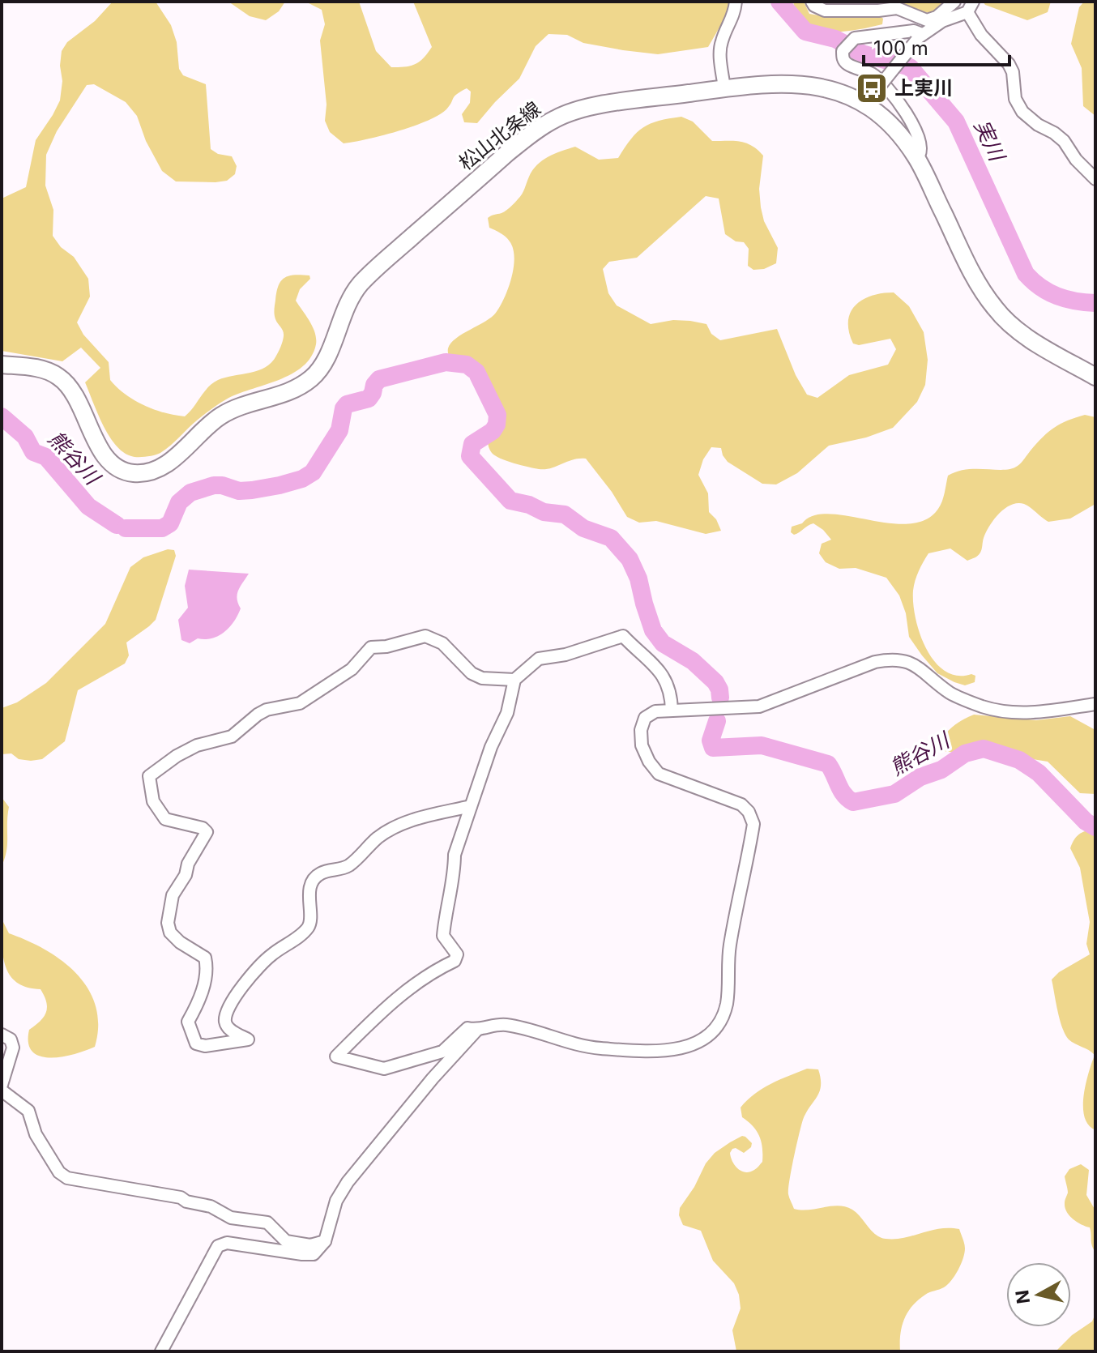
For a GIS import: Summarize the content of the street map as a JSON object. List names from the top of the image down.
{
  "streets": {
    "main road": ["松山北条線"]
  },
  "water": ["実川", "熊谷川"],
  "places": {
    "bus stop": ["上実川"]
  },
  "scale_bar": "100 m",
  "north": "left"
}
